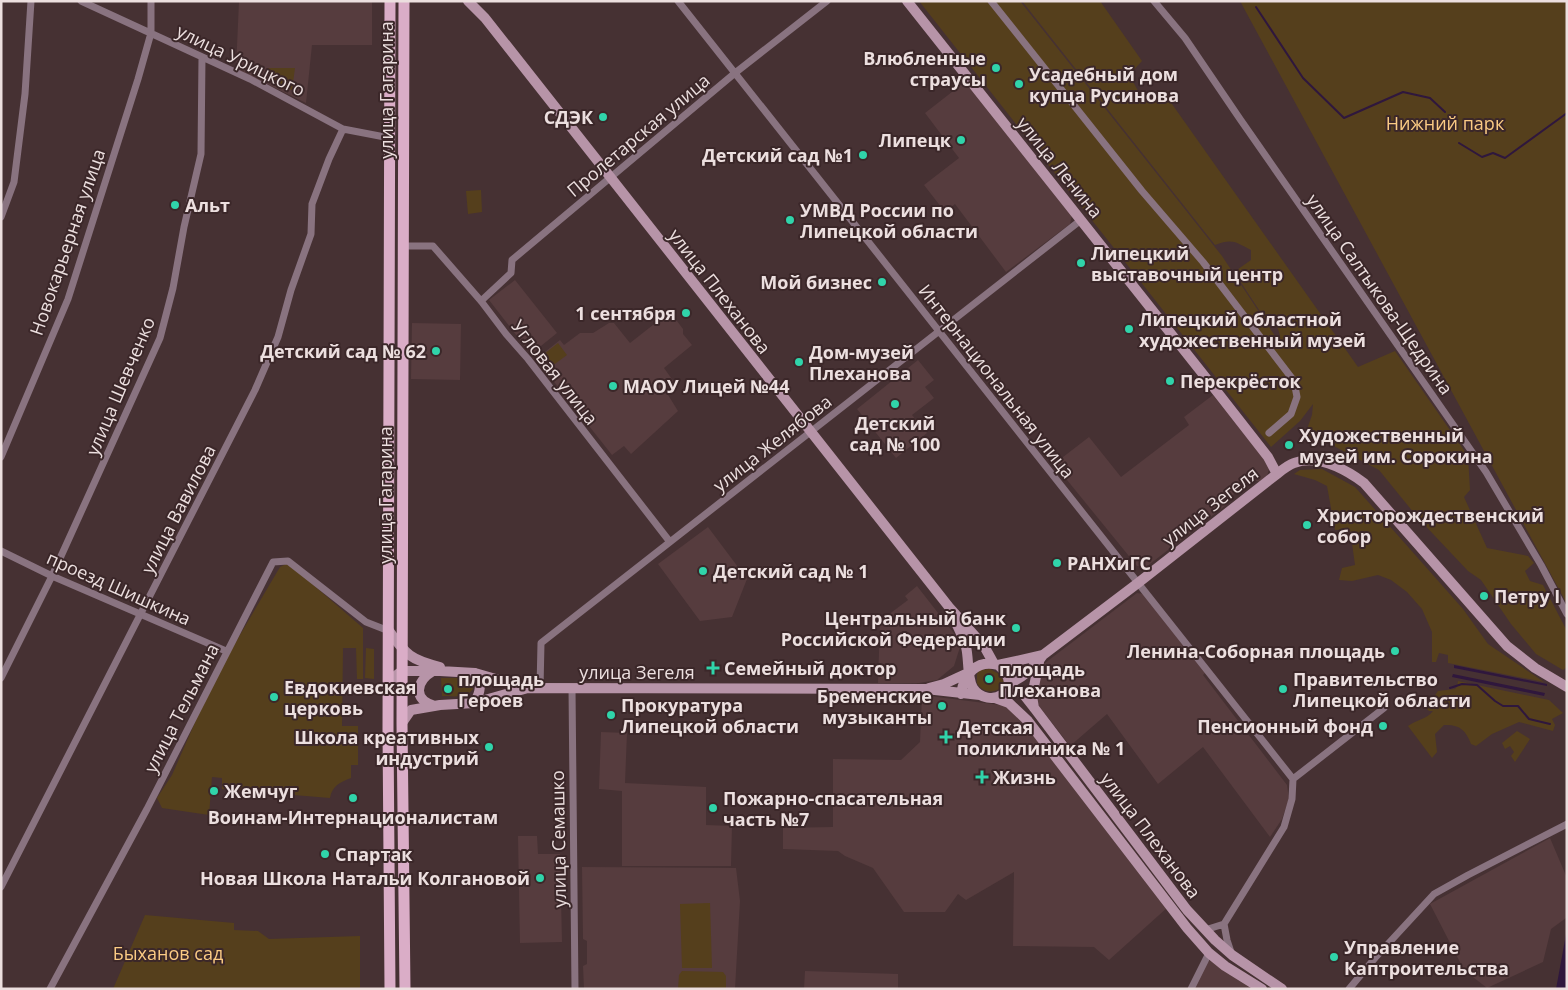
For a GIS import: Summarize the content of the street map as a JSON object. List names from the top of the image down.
{
  "streets": {
    "main road": [
      "улица Гагарина",
      "улица Ленина",
      "улица Плеханова",
      "улица Зегеля"
    ],
    "street": [
      "улица Урицкого",
      "Пролетарская улица",
      "Новокарьерная улица",
      "улица Салтыкова-Щедрина",
      "Угловая улица",
      "Интернациональная улица",
      "улица Шевченко",
      "улица Желябова",
      "улица Вавилова",
      "проезд Шишкина",
      "улица Тельмана",
      "улица Семашко"
    ]
  },
  "crossings": [
    ["улица Урицкого", "улица Гагарина"],
    ["улица Урицкого", "Новокарьерная улица"],
    ["улица Урицкого", "улица Шевченко"],
    ["улица Урицкого", "улица Вавилова"],
    ["улица Гагарина", "Угловая улица"],
    ["улица Гагарина", "улица Тельмана"],
    ["Пролетарская улица", "улица Плеханова"],
    ["Пролетарская улица", "Угловая улица"],
    ["Пролетарская улица", "Интернациональная улица"],
    ["улица Ленина", "улица Желябова"],
    ["улица Ленина", "улица Зегеля"],
    ["улица Плеханова", "улица Желябова"],
    ["улица Плеханова", "улица Зегеля"],
    ["Угловая улица", "улица Желябова"],
    ["Интернациональная улица", "улица Желябова"],
    ["Интернациональная улица", "улица Зегеля"],
    ["улица Шевченко", "проезд Шишкина"],
    ["улица Желябова", "улица Зегеля"],
    ["улица Зегеля", "улица Семашко"],
    ["улица Вавилова", "проезд Шишкина"],
    ["проезд Шишкина", "улица Тельмана"]
  ],
  "parks": ["Нижний парк", "Быханов сад"],
  "places": {
    "other": [
      "Влюбленные страусы",
      "Усадебный дом купца Русинова",
      "СДЭК",
      "Липецк",
      "Детский сад №1",
      "Альт",
      "УМВД России по Липецкой области",
      "Липецкий выставочный центр",
      "Мой бизнес",
      "1 сентября",
      "Липецкий областной художественный музей",
      "Детский сад № 62",
      "Дом-музей Плеханова",
      "Перекрёсток",
      "МАОУ Лицей №44",
      "Детский сад № 100",
      "Художественный музей им. Сорокина",
      "Христорождественский собор",
      "РАНХиГС",
      "Детский сад № 1",
      "Петру I",
      "Центральный банк Российской Федерации",
      "Ленина-Соборная площадь",
      "площадь Плеханова",
      "площадь Героев",
      "Правительство Липецкой области",
      "Евдокиевская церковь",
      "Бременские музыканты",
      "Прокуратура Липецкой области",
      "Пенсионный фонд",
      "Школа креативных индустрий",
      "Жемчуг",
      "Воинам-Интернационалистам",
      "Пожарно-спасательная часть №7",
      "Спартак",
      "Новая Школа Натальи Колгановой",
      "Управление Каптроительства"
    ],
    "health": ["Семейный доктор", "Детская поликлиника № 1", "Жизнь"]
  }
}
